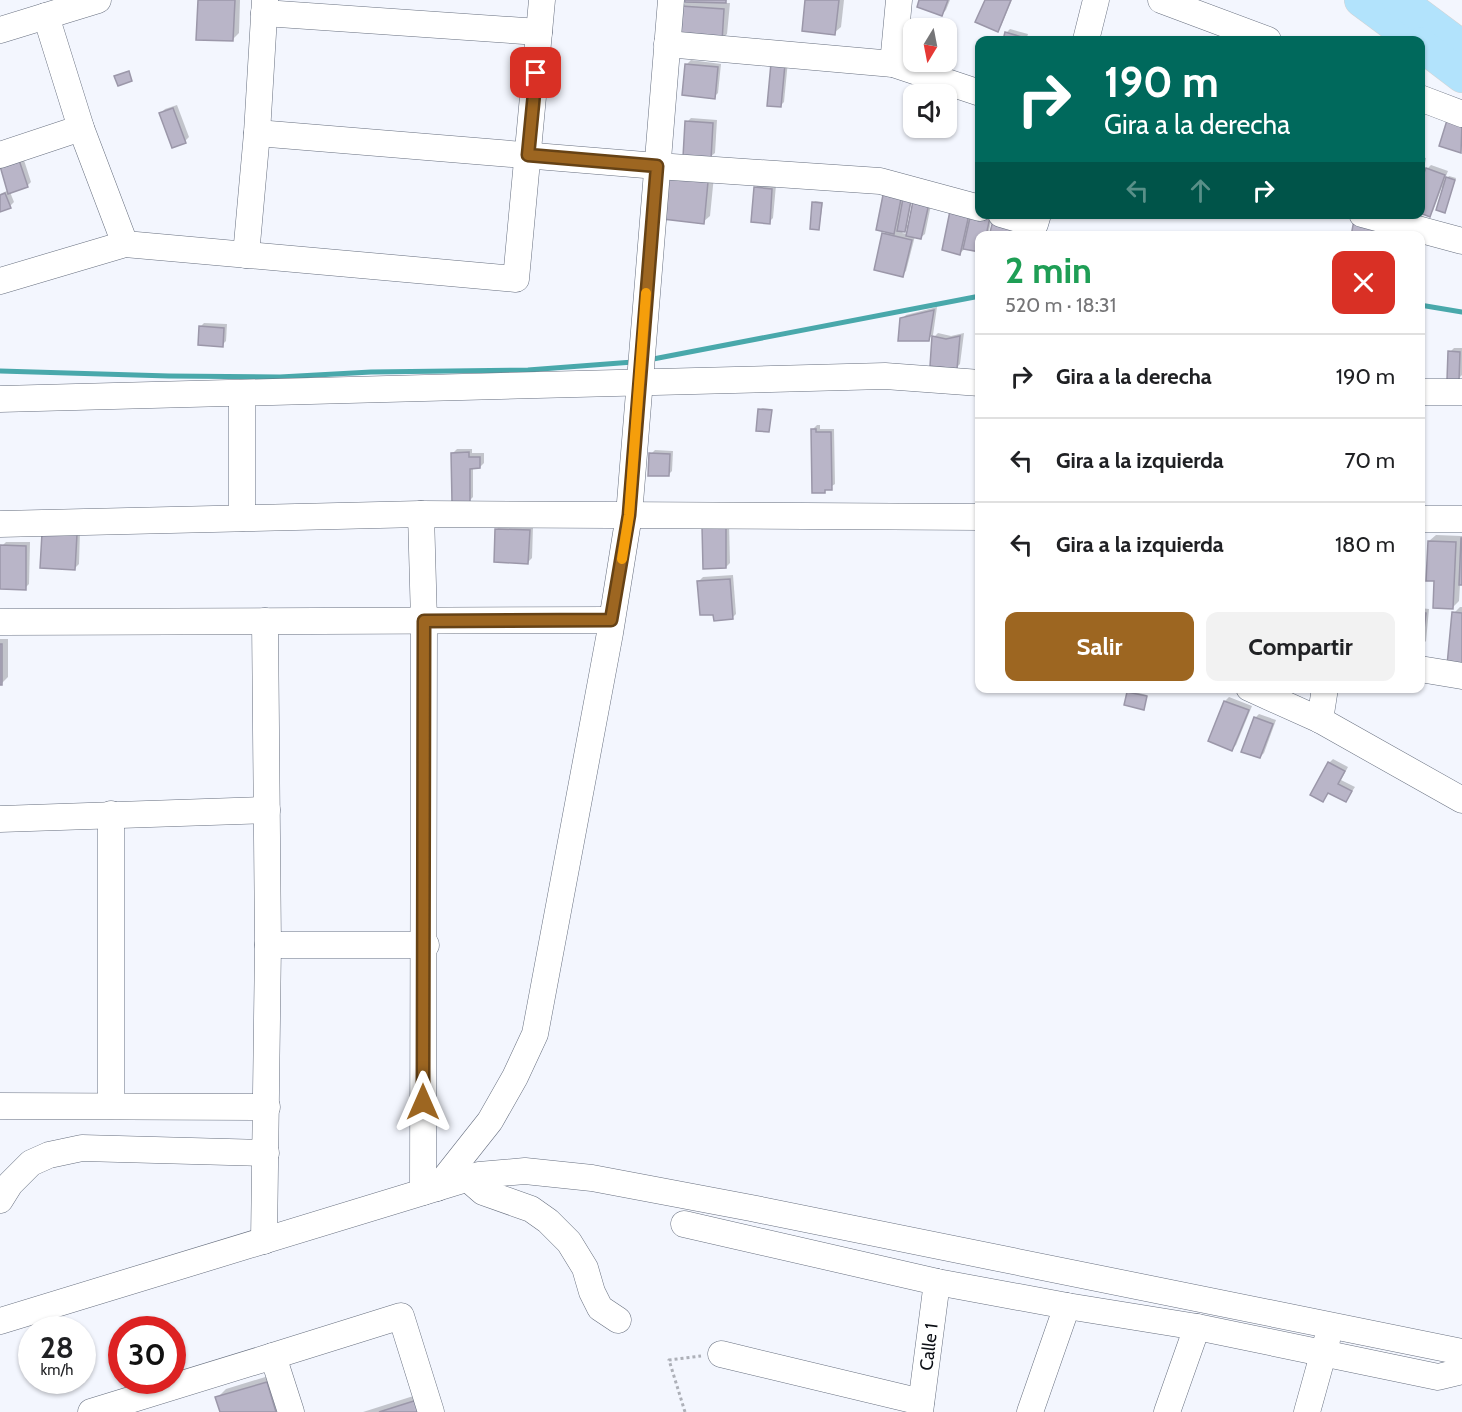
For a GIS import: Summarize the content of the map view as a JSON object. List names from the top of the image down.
{
  "streets": {
    "street": ["Calle 1"]
  },
  "north": "bottom",
  "page": {
    "turn": ["190 m", "Gira a la derecha"],
    "heading": ["2 min", "520 m · 18:31"],
    "list": [
      {
        "name": "Gira a la derecha",
        "value": "190 m"
      },
      {
        "name": "Gira a la izquierda",
        "value": "70 m"
      },
      {
        "name": "Gira a la izquierda",
        "value": "180 m"
      }
    ],
    "buttons": ["Salir", "Compartir"],
    "speed": "28 km/h",
    "limit": "30"
  }
}
